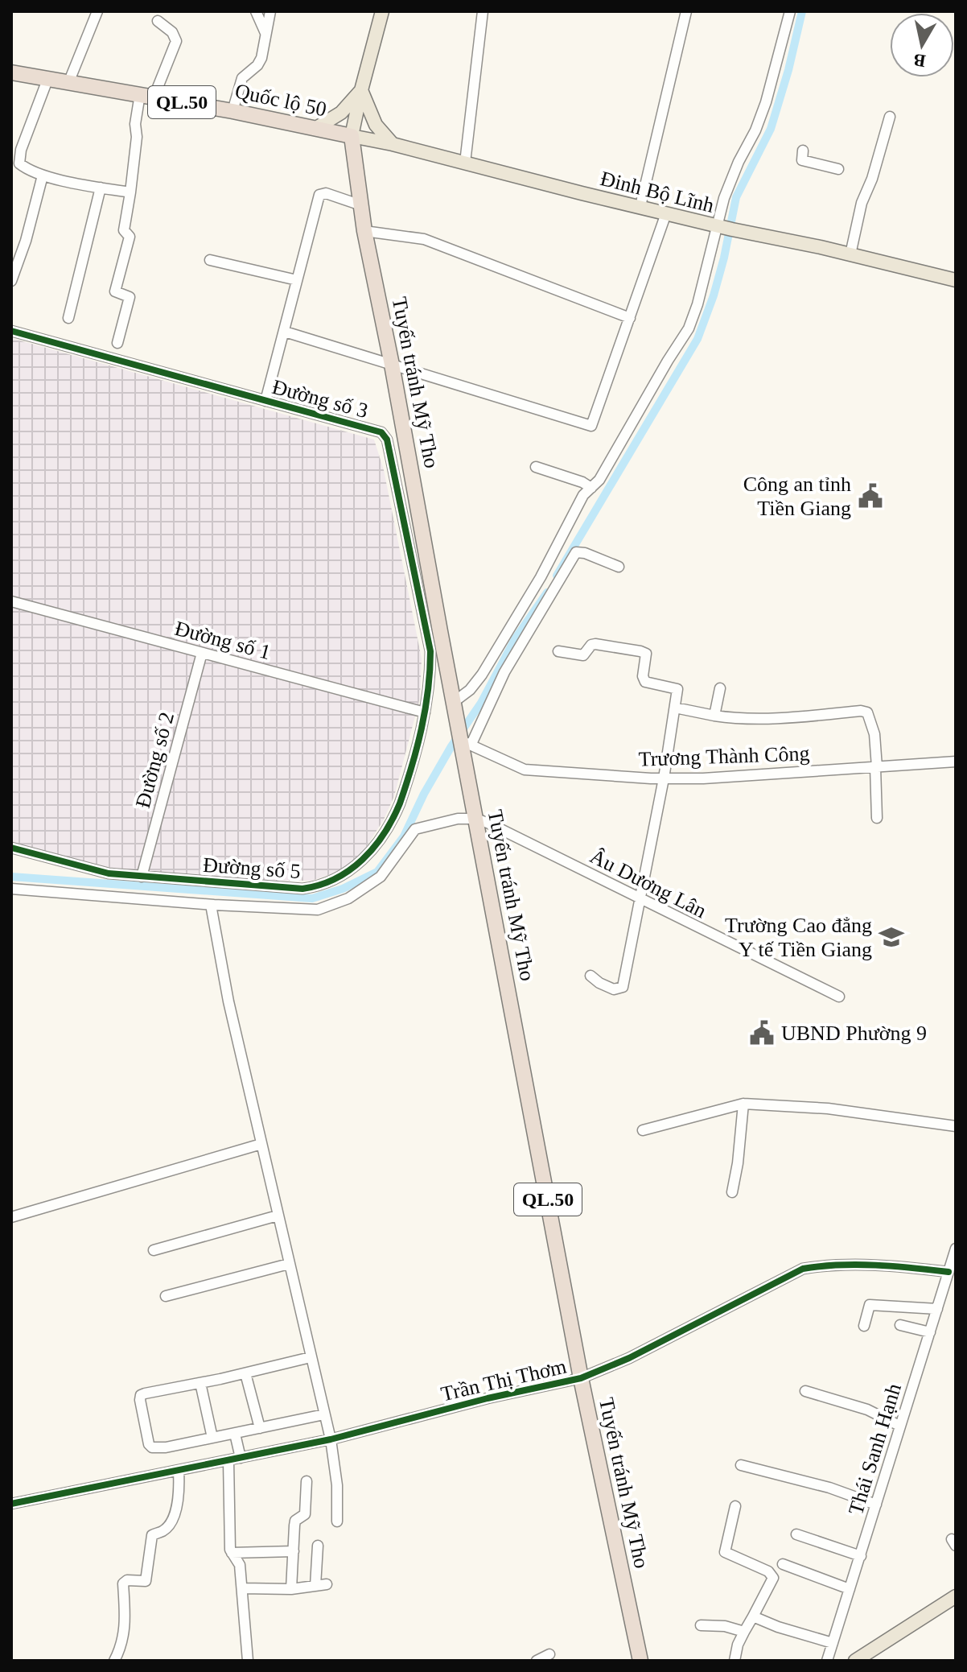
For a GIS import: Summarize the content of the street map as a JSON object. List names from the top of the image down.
{
  "streets": {
    "highway": ["Quốc lộ 50", "QL.50", "Tuyến tránh Mỹ Tho"],
    "main road": ["Đinh Bộ Lĩnh"],
    "street": [
      "Đường số 3",
      "Đường số 1",
      "Trương Thành Công",
      "Đường số 2",
      "Đường số 5",
      "Âu Dương Lân",
      "Trần Thị Thơm",
      "Thái Sanh Hạnh"
    ]
  },
  "crossings": [
    ["Quốc lộ 50", "Đinh Bộ Lĩnh"],
    ["Quốc lộ 50", "Tuyến tránh Mỹ Tho"],
    ["Đinh Bộ Lĩnh", "Tuyến tránh Mỹ Tho"],
    ["Tuyến tránh Mỹ Tho", "Đường số 3"],
    ["Tuyến tránh Mỹ Tho", "Trương Thành Công"],
    ["Tuyến tránh Mỹ Tho", "Âu Dương Lân"],
    ["Tuyến tránh Mỹ Tho", "Trần Thị Thơm"],
    ["Đường số 3", "Đường số 1"],
    ["Đường số 3", "Đường số 5"],
    ["Đường số 1", "Đường số 2"],
    ["Đường số 1", "Đường số 5"],
    ["Đường số 2", "Đường số 5"],
    ["Trần Thị Thơm", "Thái Sanh Hạnh"]
  ],
  "places": {
    "public building": ["Công an tỉnh Tiền Giang", "UBND Phường 9"],
    "school or university": ["Trường Cao đẳng Y tế Tiền Giang"]
  },
  "north": "bottom"
}
